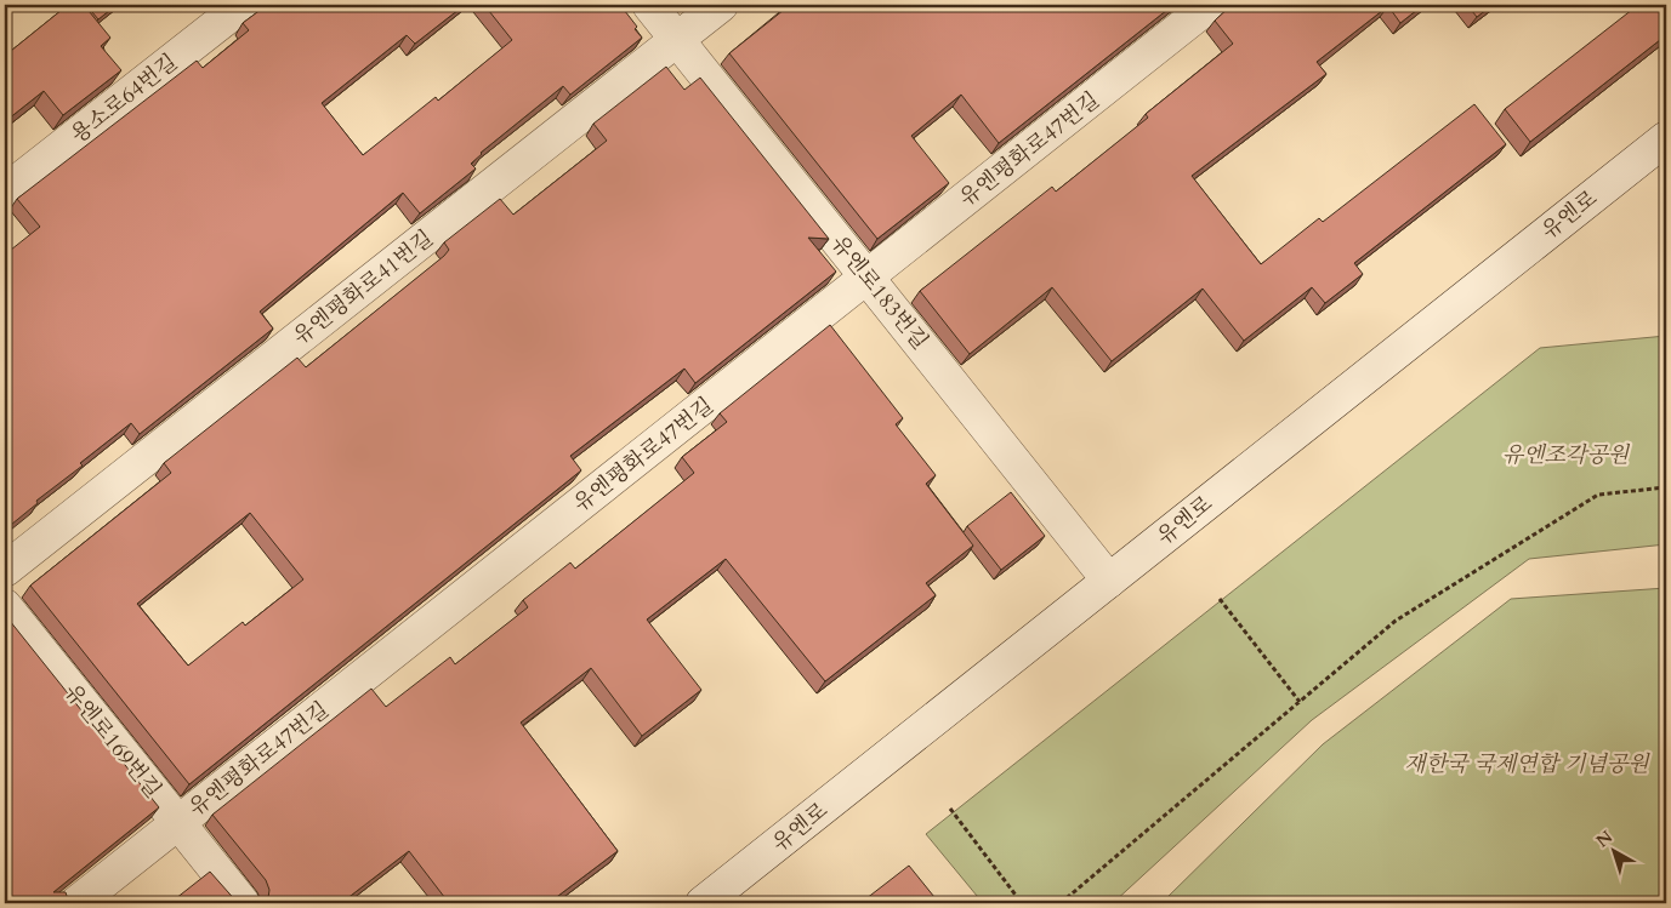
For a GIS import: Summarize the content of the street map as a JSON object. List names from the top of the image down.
{
  "streets": {
    "street": [
      "용소로64번길",
      "유엔평화로47번길",
      "유엔로",
      "유엔평화로41번길",
      "유엔로183번길",
      "유엔로169번길"
    ]
  },
  "crossings": [
    ["유엔평화로47번길", "유엔로183번길"],
    ["유엔평화로47번길", "유엔로169번길"],
    ["유엔로", "유엔로183번길"],
    ["유엔평화로41번길", "유엔로183번길"]
  ],
  "parks": ["유엔조각공원", "재한국 국제연합 기념공원"],
  "north": "top left"
}
